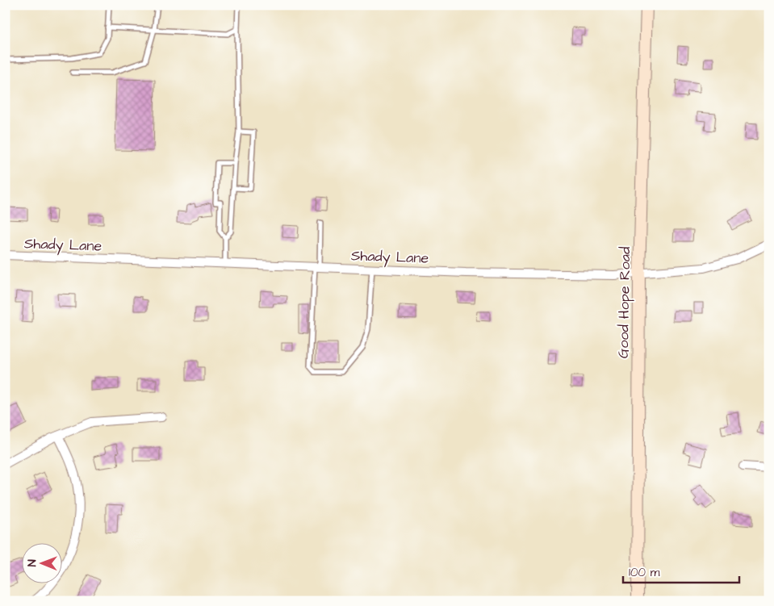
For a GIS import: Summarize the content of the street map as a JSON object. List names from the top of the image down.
{
  "streets": {
    "main road": ["Good Hope Road"],
    "street": ["Shady Lane"]
  },
  "crossings": [
    ["Shady Lane", "Good Hope Road"]
  ],
  "scale_bar": "100 m",
  "north": "left"
}
